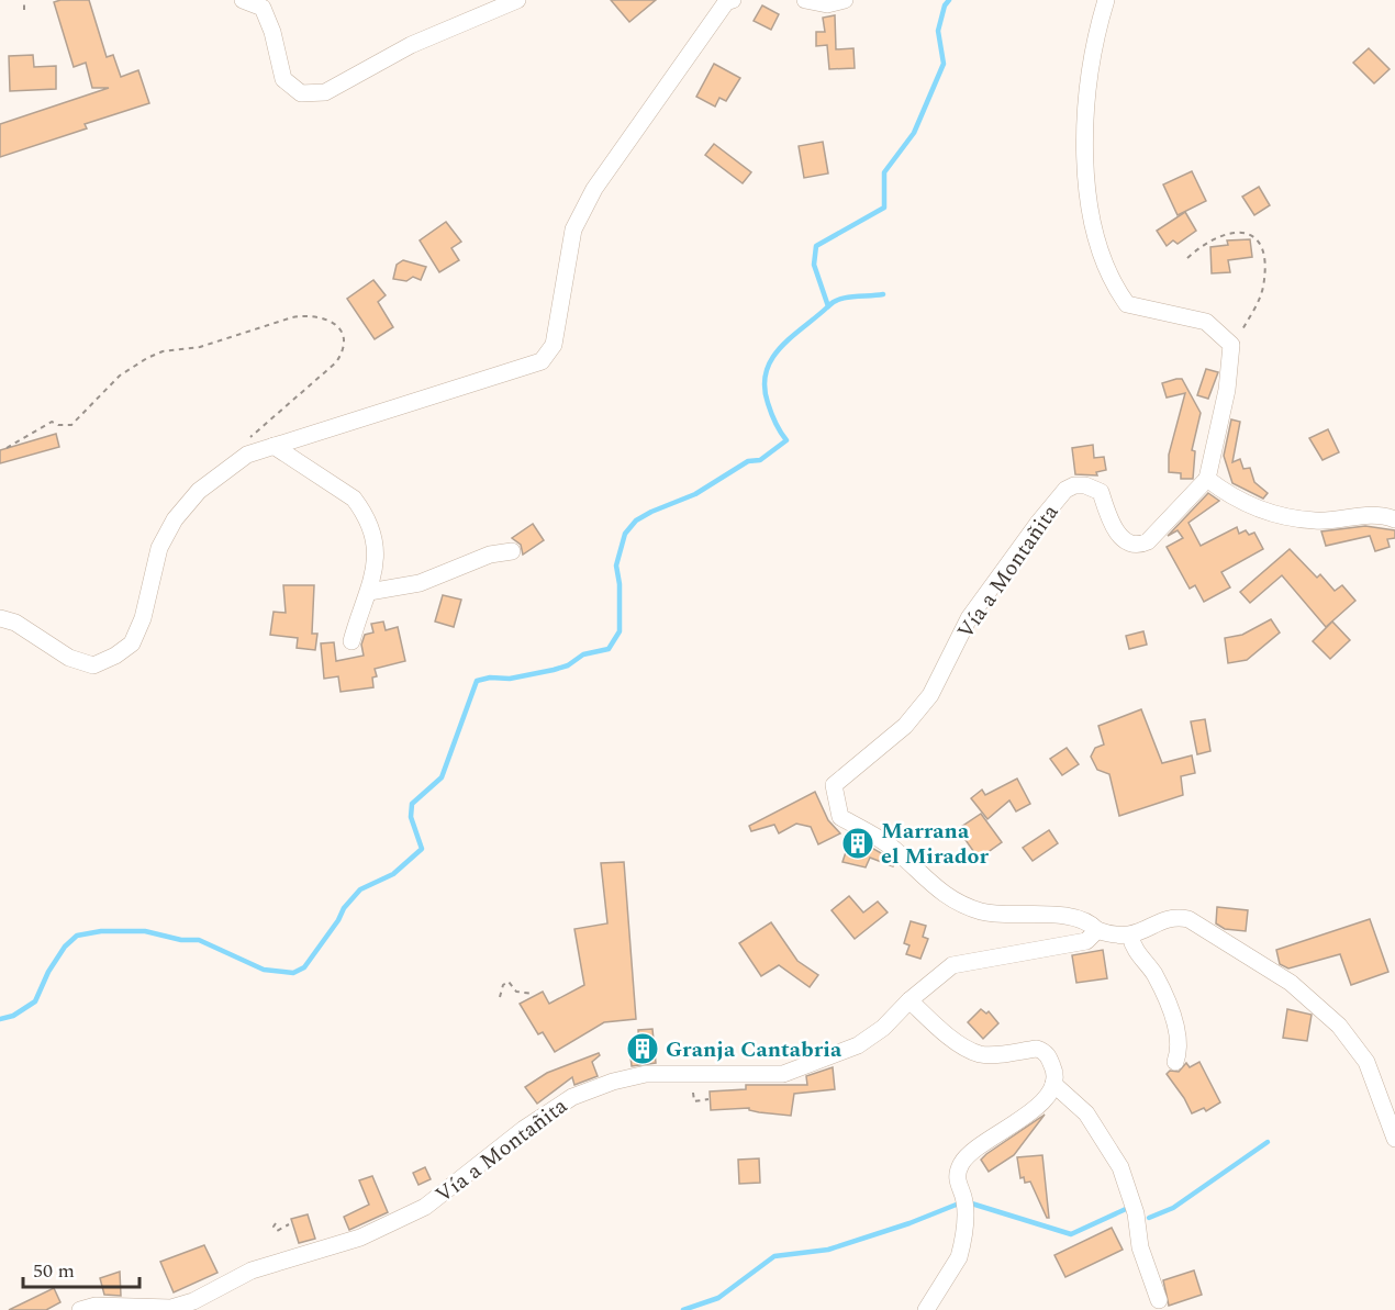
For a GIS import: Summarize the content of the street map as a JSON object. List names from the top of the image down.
{
  "streets": {
    "street": ["Vía a Montañita"]
  },
  "places": {
    "building": ["Marrana el Mirador", "Granja Cantabria"]
  },
  "scale_bar": "50 m"
}
